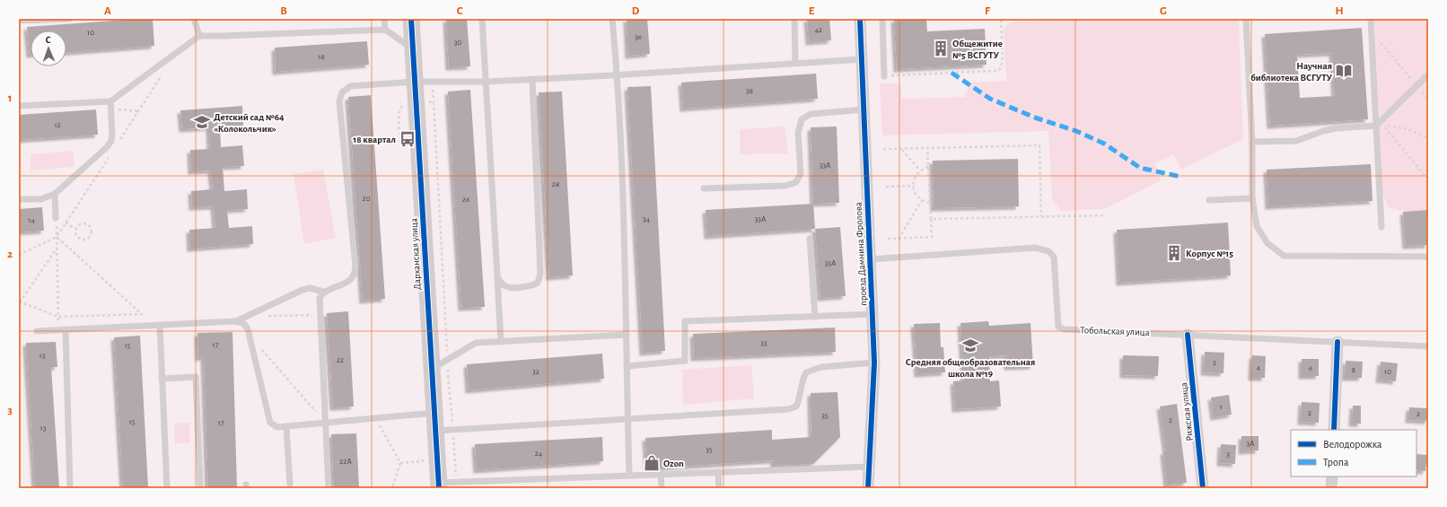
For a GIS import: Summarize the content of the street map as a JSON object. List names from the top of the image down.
{
  "streets": {
    "street": ["Дарханская улица", "проезд Дамнина Фролова", "Рижская улица"],
    "lane": ["Тобольская улица"]
  },
  "crossings": [
    ["проезд Дамнина Фролова", "Тобольская улица"],
    ["Тобольская улица", "Рижская улица"]
  ],
  "places": {
    "building": ["Общежитие №5 ВСГУТУ", "Корпус №15"],
    "library": ["Научная библиотека ВСГУТУ"],
    "school or university": ["Детский сад №64 «Колокольчик»", "Средняя общеобразовательная школа №19"],
    "bus stop": ["18 квартал"],
    "shop": ["Ozon"]
  },
  "house_numbers": [
    "42",
    "10",
    "36",
    "30",
    "18",
    "38",
    "12",
    "33А",
    "28",
    "20",
    "26",
    "34",
    "33А",
    "14",
    "33А",
    "33",
    "17",
    "15",
    "13",
    "22",
    "2",
    "4",
    "6",
    "8",
    "32",
    "10",
    "1",
    "2",
    "2",
    "35",
    "2",
    "15",
    "17",
    "13",
    "3А",
    "35",
    "24",
    "3",
    "22А"
  ],
  "legend": ["Велодорожка", "Тропа"],
  "north": "top",
  "grid": {
    "columns": [
      "A",
      "B",
      "C",
      "D",
      "E",
      "F",
      "G",
      "H"
    ],
    "rows": ["1", "2", "3"]
  }
}
